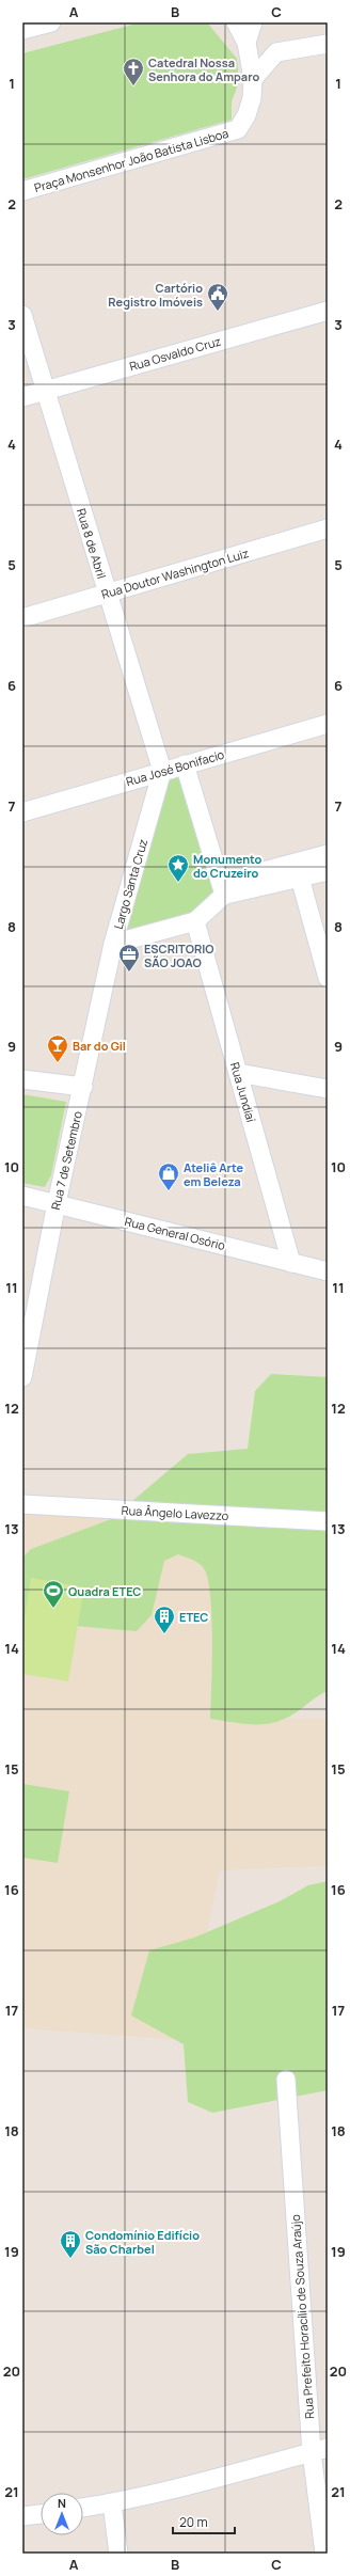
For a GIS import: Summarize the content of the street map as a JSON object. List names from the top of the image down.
{
  "streets": {
    "street": [
      "Praça Monsenhor João Batista Lisboa",
      "Rua Osvaldo Cruz",
      "Rua 8 de Abril",
      "Rua Doutor Washington Luiz",
      "Rua José Bonifacio",
      "Largo Santa Cruz",
      "Rua Jundiaí",
      "Rua 7 de Setembro",
      "Rua General Osório",
      "Rua Ângelo Lavezzo",
      "Rua Prefeito Horacílio de Souza Araújo"
    ]
  },
  "crossings": [
    ["Rua Osvaldo Cruz", "Rua 8 de Abril"],
    ["Rua 8 de Abril", "Rua Doutor Washington Luiz"],
    ["Rua 8 de Abril", "Rua José Bonifacio"],
    ["Rua 8 de Abril", "Largo Santa Cruz"],
    ["Rua José Bonifacio", "Largo Santa Cruz"],
    ["Largo Santa Cruz", "Rua Jundiaí"],
    ["Largo Santa Cruz", "Rua 7 de Setembro"],
    ["Rua Jundiaí", "Rua General Osório"],
    ["Rua 7 de Setembro", "Rua General Osório"]
  ],
  "places": {
    "church": ["Catedral Nossa Senhora do Amparo"],
    "public building": ["Cartório Registro Imóveis"],
    "place": ["Monumento do Cruzeiro"],
    "office": ["ESCRITORIO SÃO JOAO"],
    "bar": ["Bar do Gil"],
    "shop": ["Ateliê Arte em Beleza"],
    "sports": ["Quadra ETEC"],
    "building": ["ETEC", "Condomínio Edifício São Charbel"]
  },
  "scale_bar": "20 m",
  "north": "top",
  "grid": {
    "columns": ["A", "B", "C"],
    "rows": [
      "1",
      "2",
      "3",
      "4",
      "5",
      "6",
      "7",
      "8",
      "9",
      "10",
      "11",
      "12",
      "13",
      "14",
      "15",
      "16",
      "17",
      "18",
      "19",
      "20",
      "21"
    ]
  }
}
